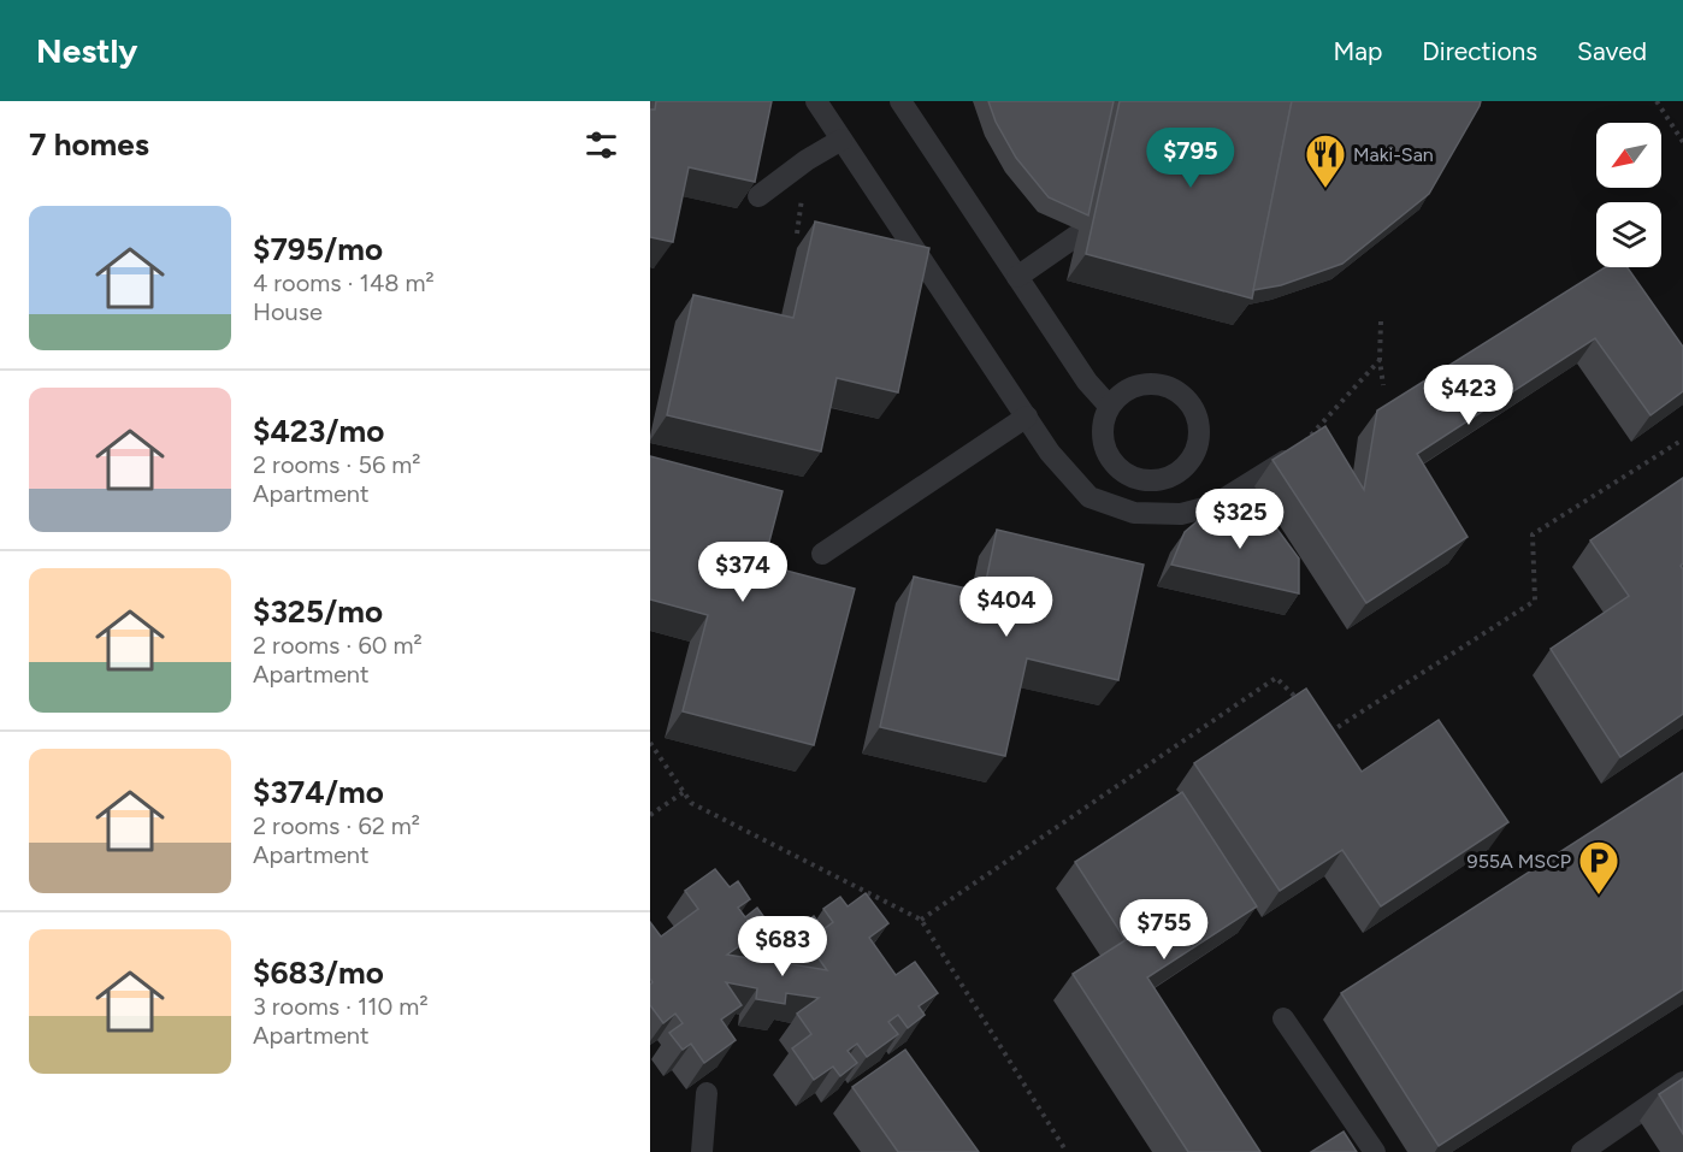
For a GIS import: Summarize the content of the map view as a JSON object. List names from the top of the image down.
{
  "places": {
    "restaurant": ["Maki-San"],
    "parking": ["955A MSCP"]
  },
  "north": "bottom left",
  "page": {
    "header": "Nestly",
    "nav": ["Map", "Directions", "Saved"],
    "heading": "7 homes",
    "price": [
      "$795",
      "$423",
      "$325",
      "$374",
      "$404",
      "$755",
      "$683"
    ],
    "list": [
      {
        "name": "$795/mo",
        "note": "4 rooms · 148 m² · House"
      },
      {
        "name": "$423/mo",
        "note": "2 rooms · 56 m² · Apartment"
      },
      {
        "name": "$325/mo",
        "note": "2 rooms · 60 m² · Apartment"
      },
      {
        "name": "$374/mo",
        "note": "2 rooms · 62 m² · Apartment"
      },
      {
        "name": "$683/mo",
        "note": "3 rooms · 110 m² · Apartment"
      }
    ]
  }
}
